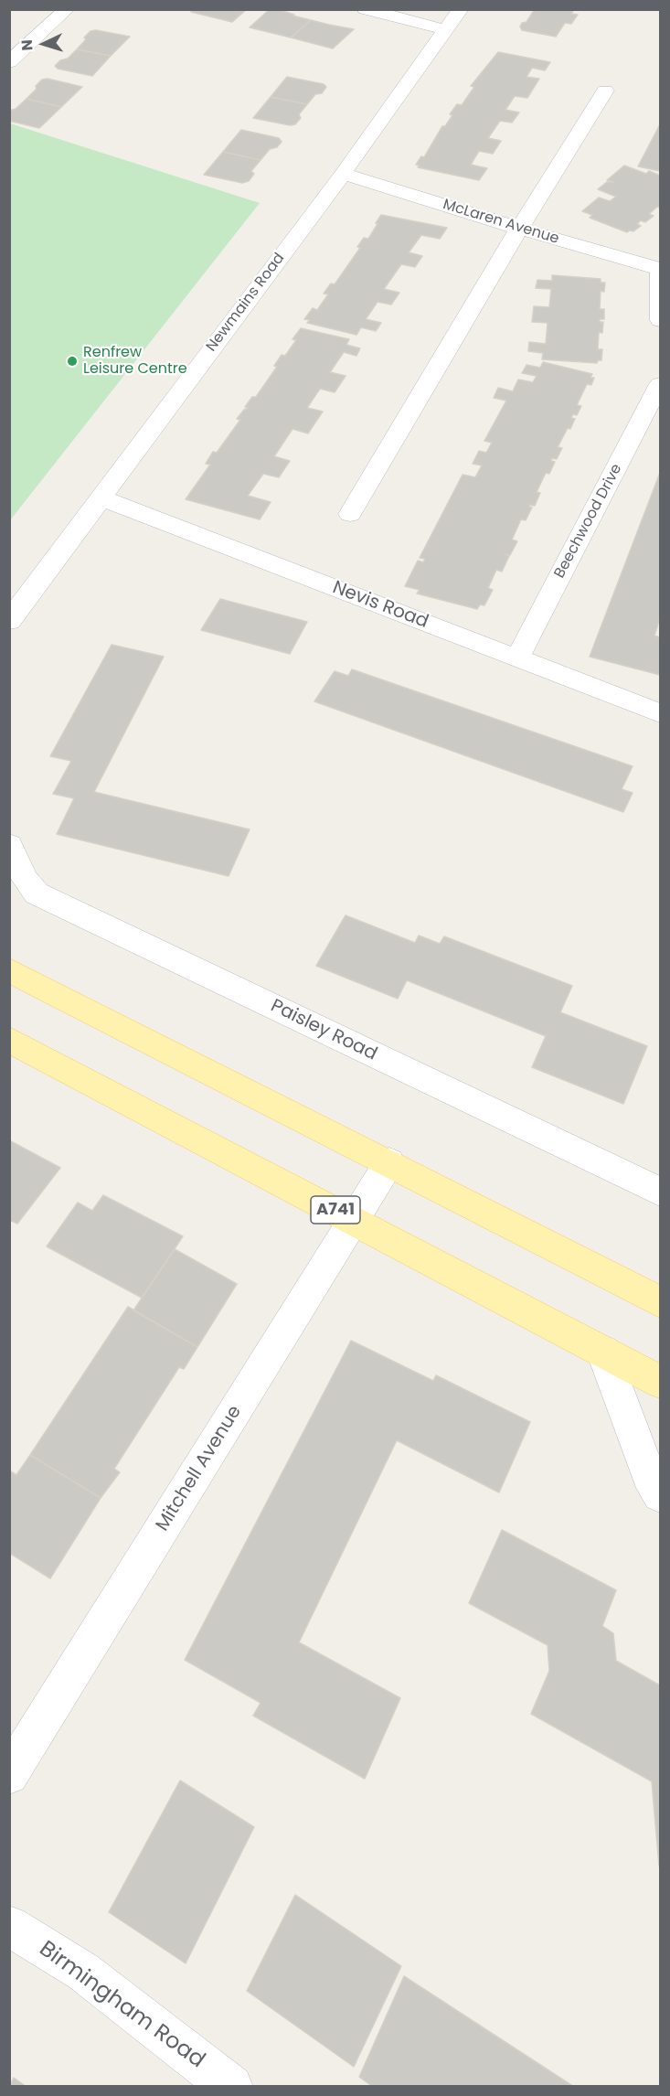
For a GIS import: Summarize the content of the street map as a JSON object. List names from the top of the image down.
{
  "streets": {
    "main road": ["A741"],
    "street": [
      "McLaren Avenue",
      "Newmains Road",
      "Beechwood Drive",
      "Nevis Road",
      "Paisley Road",
      "Mitchell Avenue",
      "Birmingham Road"
    ]
  },
  "crossings": [
    ["McLaren Avenue", "Newmains Road"],
    ["Newmains Road", "Nevis Road"],
    ["Beechwood Drive", "Nevis Road"],
    ["A741", "Mitchell Avenue"]
  ],
  "places": ["Renfrew Leisure Centre"],
  "north": "left"
}
